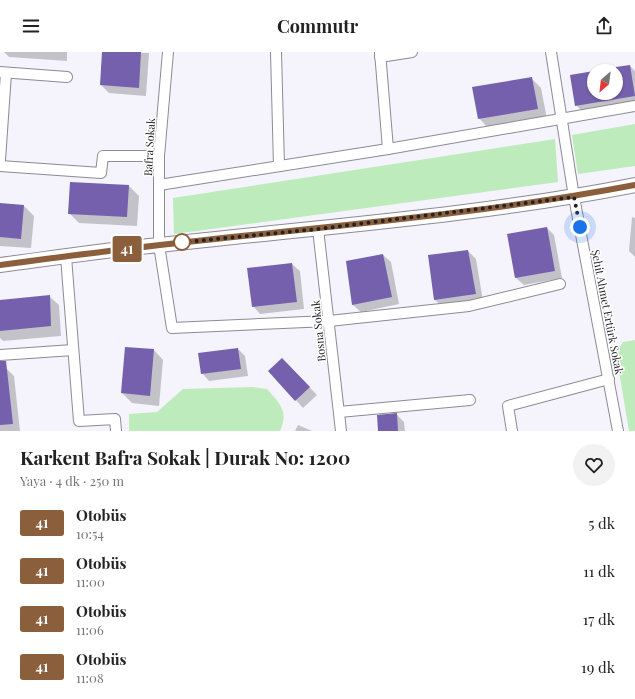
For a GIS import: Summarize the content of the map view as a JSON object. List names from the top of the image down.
{
  "streets": {
    "street": ["Bafra Sokak", "Şehit Ahmet Ertürk Sokak", "Bosna Sokak"]
  },
  "crossings": [
    ["Bafra Sokak", "Bosna Sokak"]
  ],
  "lines": ["bus line 41"],
  "north": "bottom left",
  "page": {
    "header": "Commutr",
    "on_map": "41",
    "heading": ["Karkent Bafra Sokak | Durak No: 1200", "Yaya · 4 dk · 250 m"],
    "list": [
      {
        "mark": "41",
        "name": "Otobüs",
        "note": "10:54",
        "value": "5 dk"
      },
      {
        "mark": "41",
        "name": "Otobüs",
        "note": "11:00",
        "value": "11 dk"
      },
      {
        "mark": "41",
        "name": "Otobüs",
        "note": "11:06",
        "value": "17 dk"
      },
      {
        "mark": "41",
        "name": "Otobüs",
        "note": "11:08",
        "value": "19 dk"
      }
    ]
  }
}
